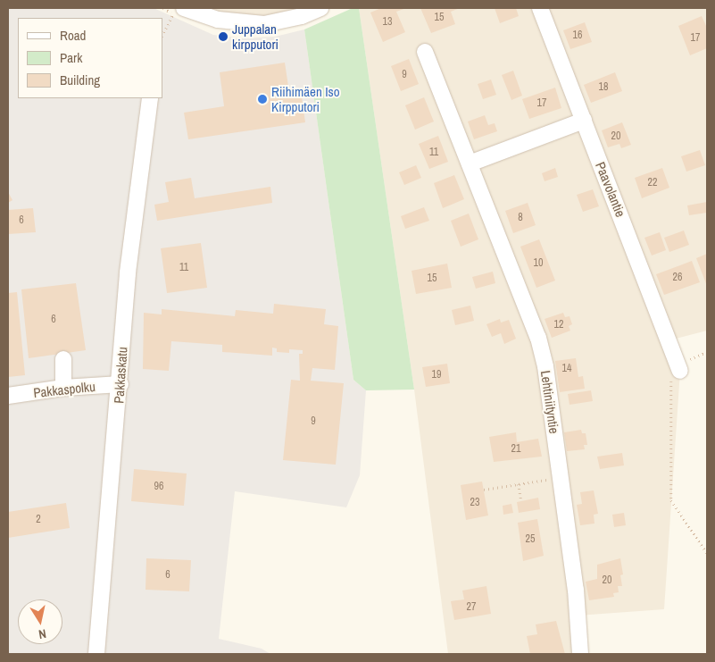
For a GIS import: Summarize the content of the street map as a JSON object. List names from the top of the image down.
{
  "streets": {
    "street": [
      "Paavolantie",
      "Pakkaskatu",
      "Pakkaspolku",
      "Lehtiniityntie"
    ]
  },
  "crossings": [
    ["Pakkaskatu", "Pakkaspolku"]
  ],
  "places": ["Juppalan kirpputori", "Riihimäen Iso Kirpputori"],
  "house_numbers": [
    "15",
    "13",
    "16",
    "17",
    "9",
    "18",
    "17",
    "20",
    "11",
    "22",
    "8",
    "6",
    "10",
    "11",
    "26",
    "15",
    "6",
    "12",
    "14",
    "19",
    "9",
    "21",
    "96",
    "23",
    "2",
    "25",
    "6",
    "20",
    "27"
  ],
  "legend": ["Road", "Park", "Building"],
  "north": "bottom"
}
